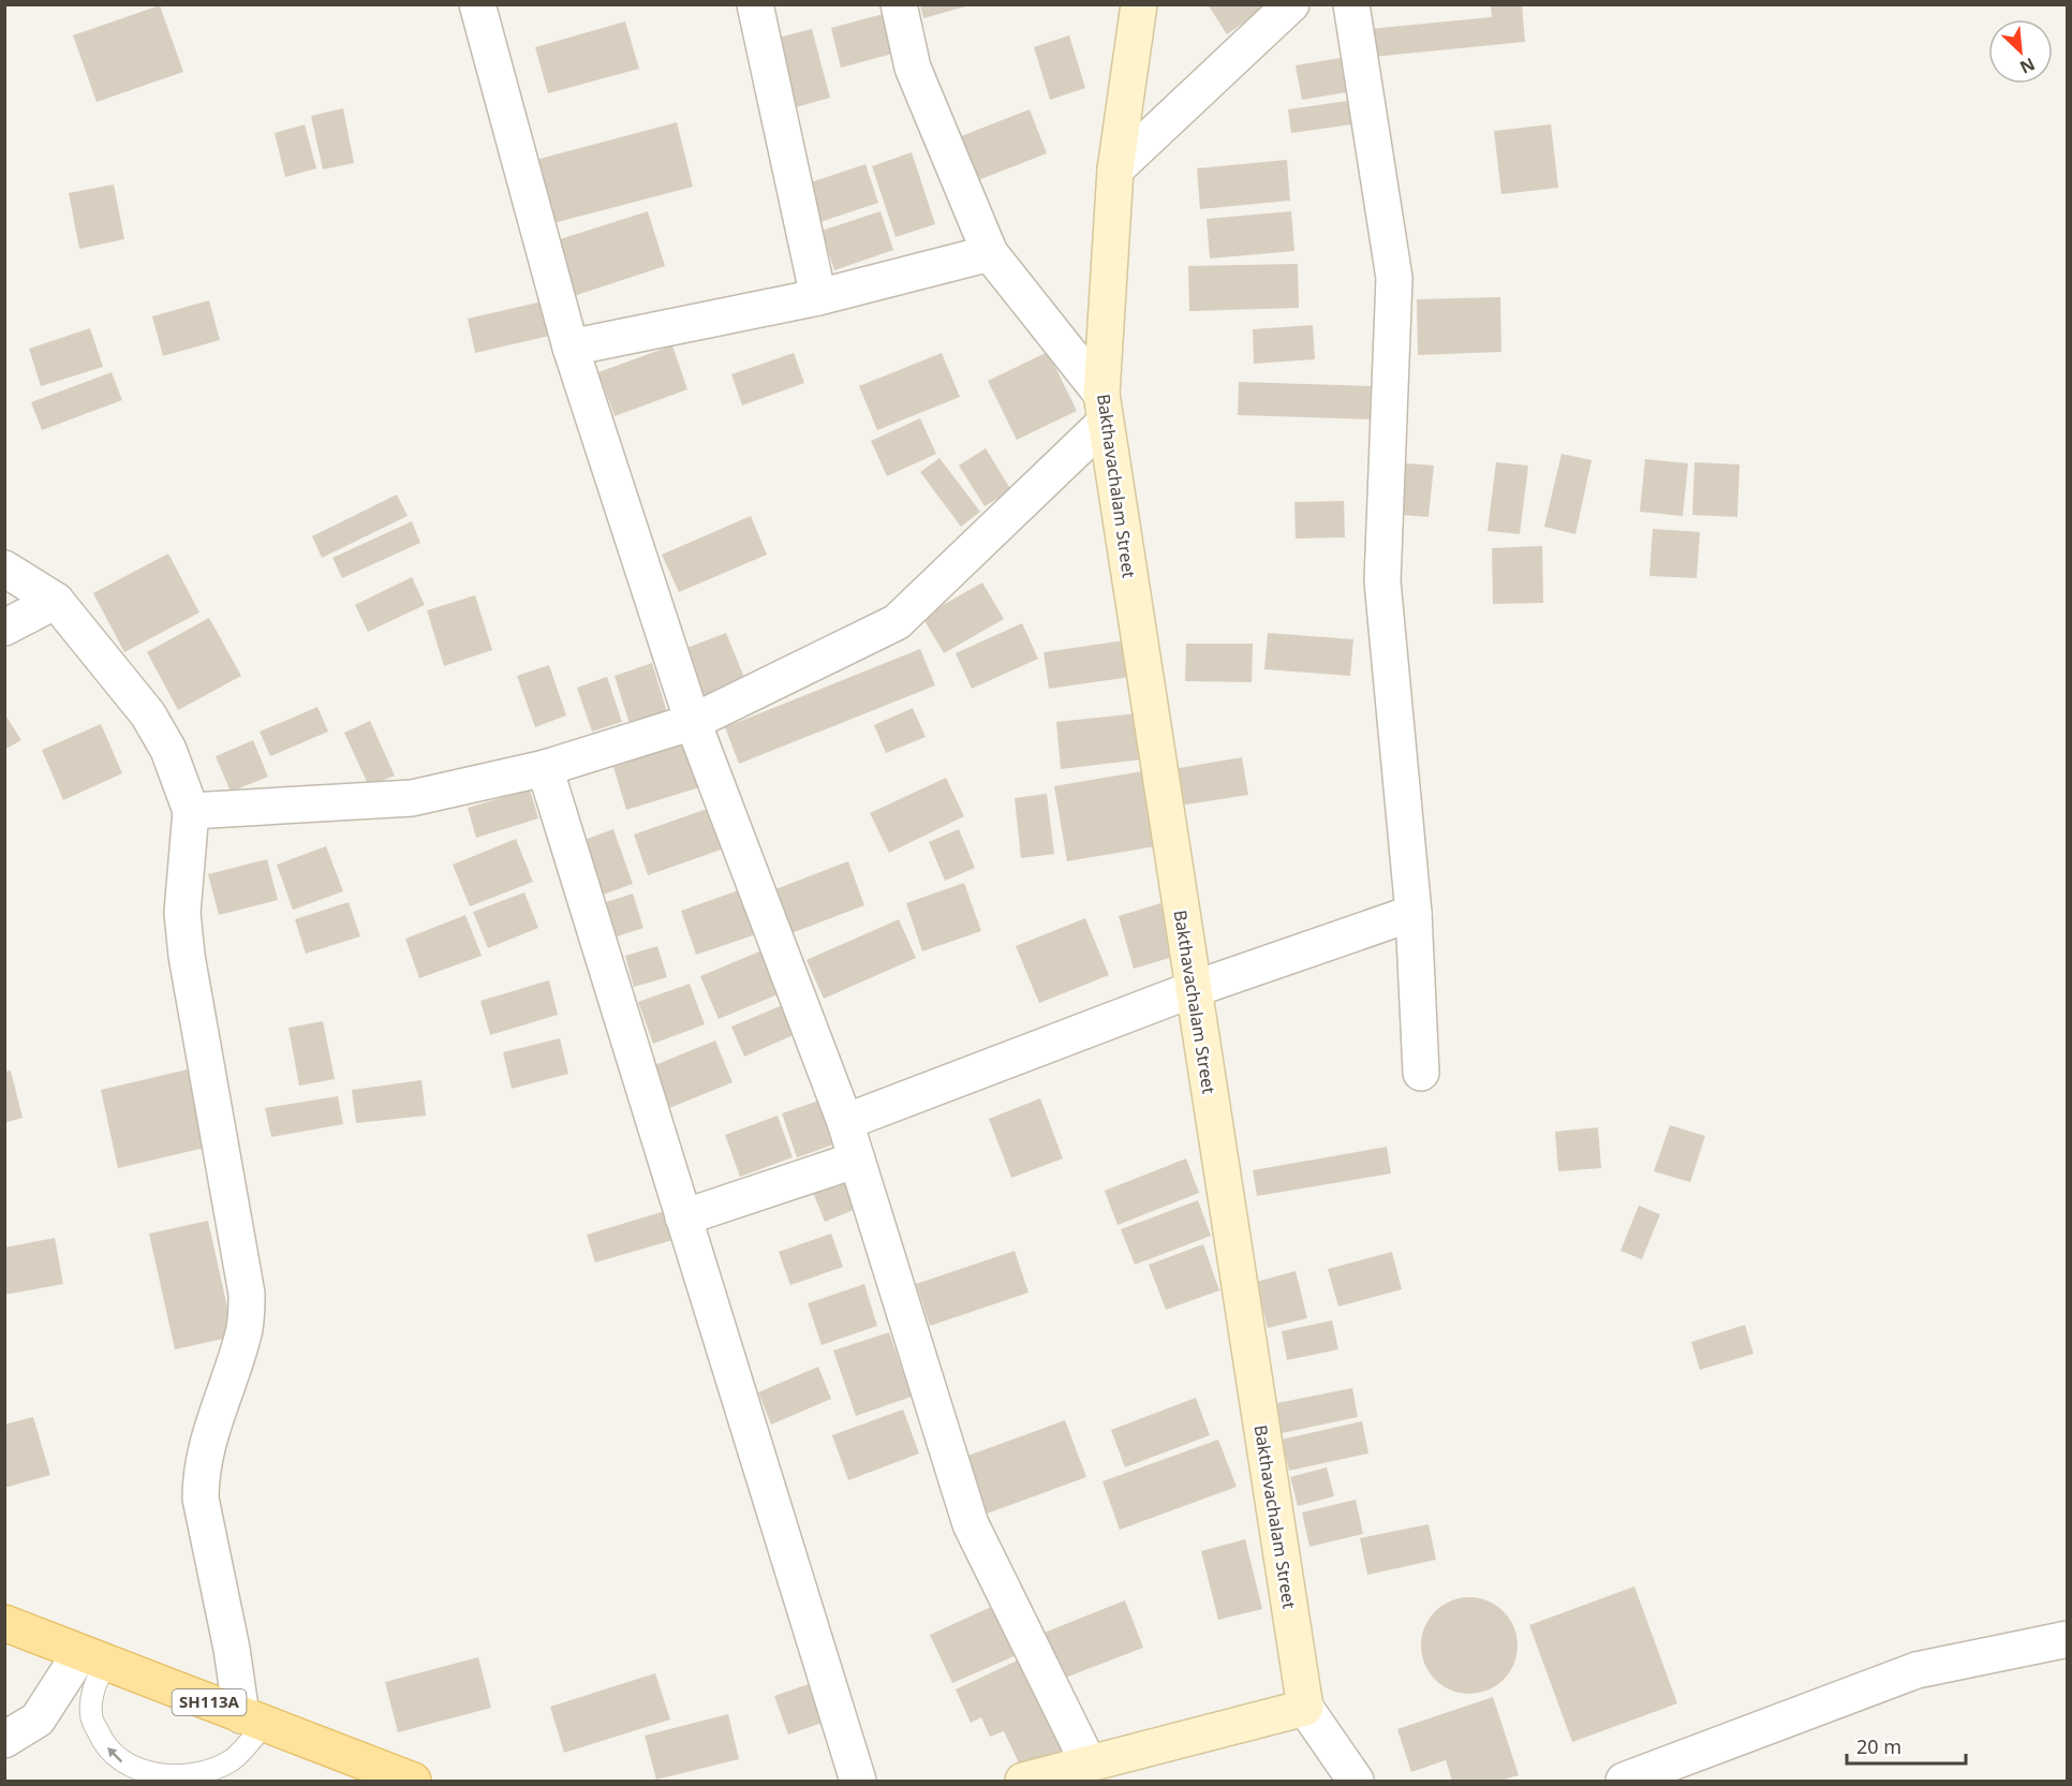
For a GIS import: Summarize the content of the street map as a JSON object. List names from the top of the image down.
{
  "streets": {
    "main road": ["SH113A"],
    "street": ["Bakthavachalam Street"]
  },
  "scale_bar": "20 m",
  "north": "bottom right"
}
